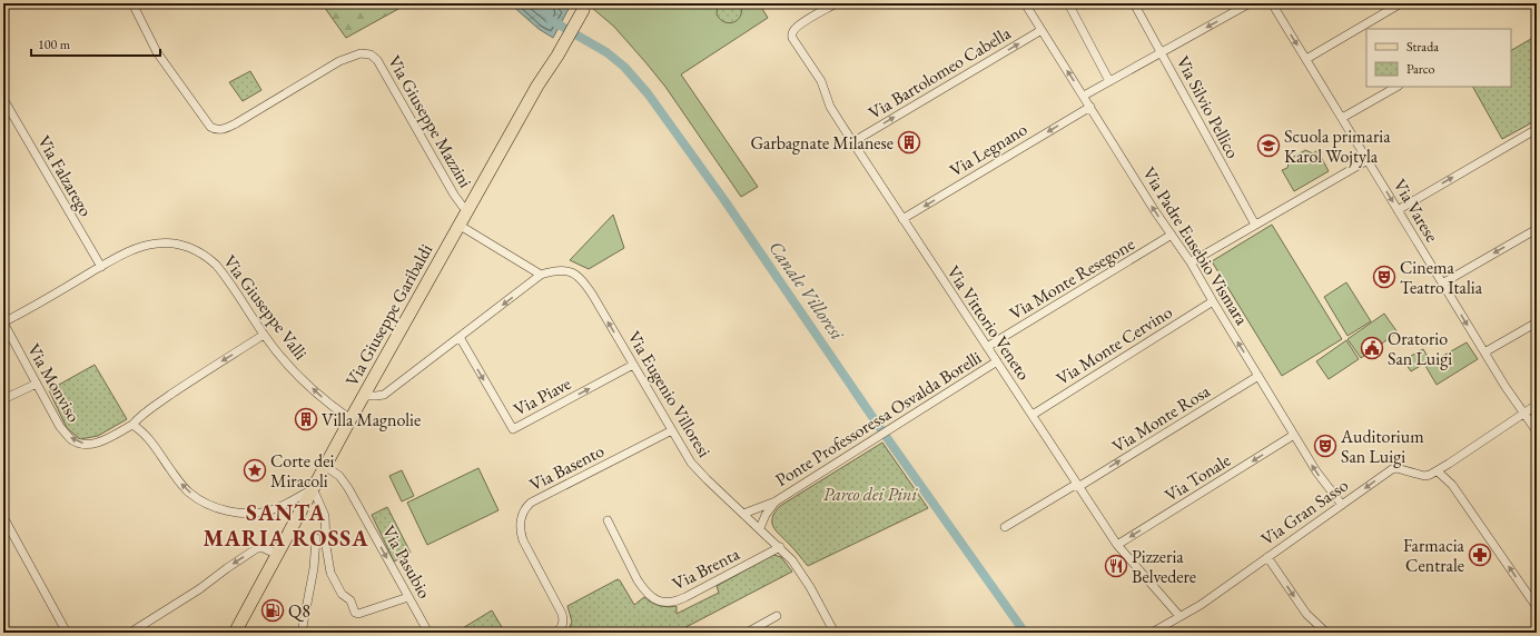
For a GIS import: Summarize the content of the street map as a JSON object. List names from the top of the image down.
{
  "streets": {
    "main road": ["Via Giuseppe Garibaldi"],
    "street": [
      "Via Bartolomeo Cabella",
      "Via Silvio Pellico",
      "Via Giuseppe Mazzini",
      "Via Legnano",
      "Via Falzarego",
      "Via Varese",
      "Via Padre Eusebio Vismara",
      "Via Monte Resegone",
      "Via Giuseppe Valli",
      "Via Vittorio Veneto",
      "Via Monte Cervino",
      "Via Monviso",
      "Via Eugenio Villoresi",
      "Via Piave",
      "Ponte Professoressa Osvalda Borelli",
      "Via Monte Rosa",
      "Via Basento",
      "Via Tonale",
      "Via Gran Sasso",
      "Via Pasubio",
      "Via Brenta"
    ]
  },
  "crossings": [
    ["Via Bartolomeo Cabella", "Via Padre Eusebio Vismara"],
    ["Via Bartolomeo Cabella", "Via Vittorio Veneto"],
    ["Via Giuseppe Mazzini", "Via Giuseppe Garibaldi"],
    ["Via Legnano", "Via Padre Eusebio Vismara"],
    ["Via Legnano", "Via Vittorio Veneto"],
    ["Via Falzarego", "Via Giuseppe Valli"],
    ["Via Varese", "Via Gran Sasso"],
    ["Via Padre Eusebio Vismara", "Via Monte Resegone"],
    ["Via Padre Eusebio Vismara", "Via Monte Cervino"],
    ["Via Padre Eusebio Vismara", "Via Monte Rosa"],
    ["Via Padre Eusebio Vismara", "Via Tonale"],
    ["Via Padre Eusebio Vismara", "Via Gran Sasso"],
    ["Via Monte Resegone", "Via Vittorio Veneto"],
    ["Via Giuseppe Valli", "Via Giuseppe Garibaldi"],
    ["Via Giuseppe Valli", "Via Monviso"],
    ["Via Giuseppe Garibaldi", "Via Eugenio Villoresi"],
    ["Via Giuseppe Garibaldi", "Via Pasubio"],
    ["Via Vittorio Veneto", "Via Monte Cervino"],
    ["Via Vittorio Veneto", "Ponte Professoressa Osvalda Borelli"],
    ["Via Vittorio Veneto", "Via Monte Rosa"],
    ["Via Vittorio Veneto", "Via Tonale"],
    ["Via Vittorio Veneto", "Via Gran Sasso"],
    ["Via Eugenio Villoresi", "Via Piave"],
    ["Via Eugenio Villoresi", "Ponte Professoressa Osvalda Borelli"],
    ["Via Eugenio Villoresi", "Via Basento"],
    ["Via Eugenio Villoresi", "Via Brenta"]
  ],
  "one_way": [
    "Via Bartolomeo Cabella",
    "Via Legnano",
    "Via Varese",
    "Via Padre Eusebio Vismara",
    "Via Monte Rosa",
    "Via Tonale",
    "Via Pasubio"
  ],
  "districts": ["SANTA MARIA ROSSA"],
  "water": ["Canale Villoresi"],
  "parks": ["Parco dei Pini"],
  "places": {
    "building": ["Garbagnate Milanese", "Villa Magnolie"],
    "school or university": ["Scuola primaria Karol Wojtyla"],
    "theatre": ["Cinema Teatro Italia", "Auditorium San Luigi"],
    "public building": ["Oratorio San Luigi"],
    "place": ["Corte dei Miracoli"],
    "pharmacy": ["Farmacia Centrale"],
    "restaurant": ["Pizzeria Belvedere"],
    "fuel station": ["Q8"]
  },
  "legend": ["Strada", "Parco"],
  "scale_bar": "100 m"
}
